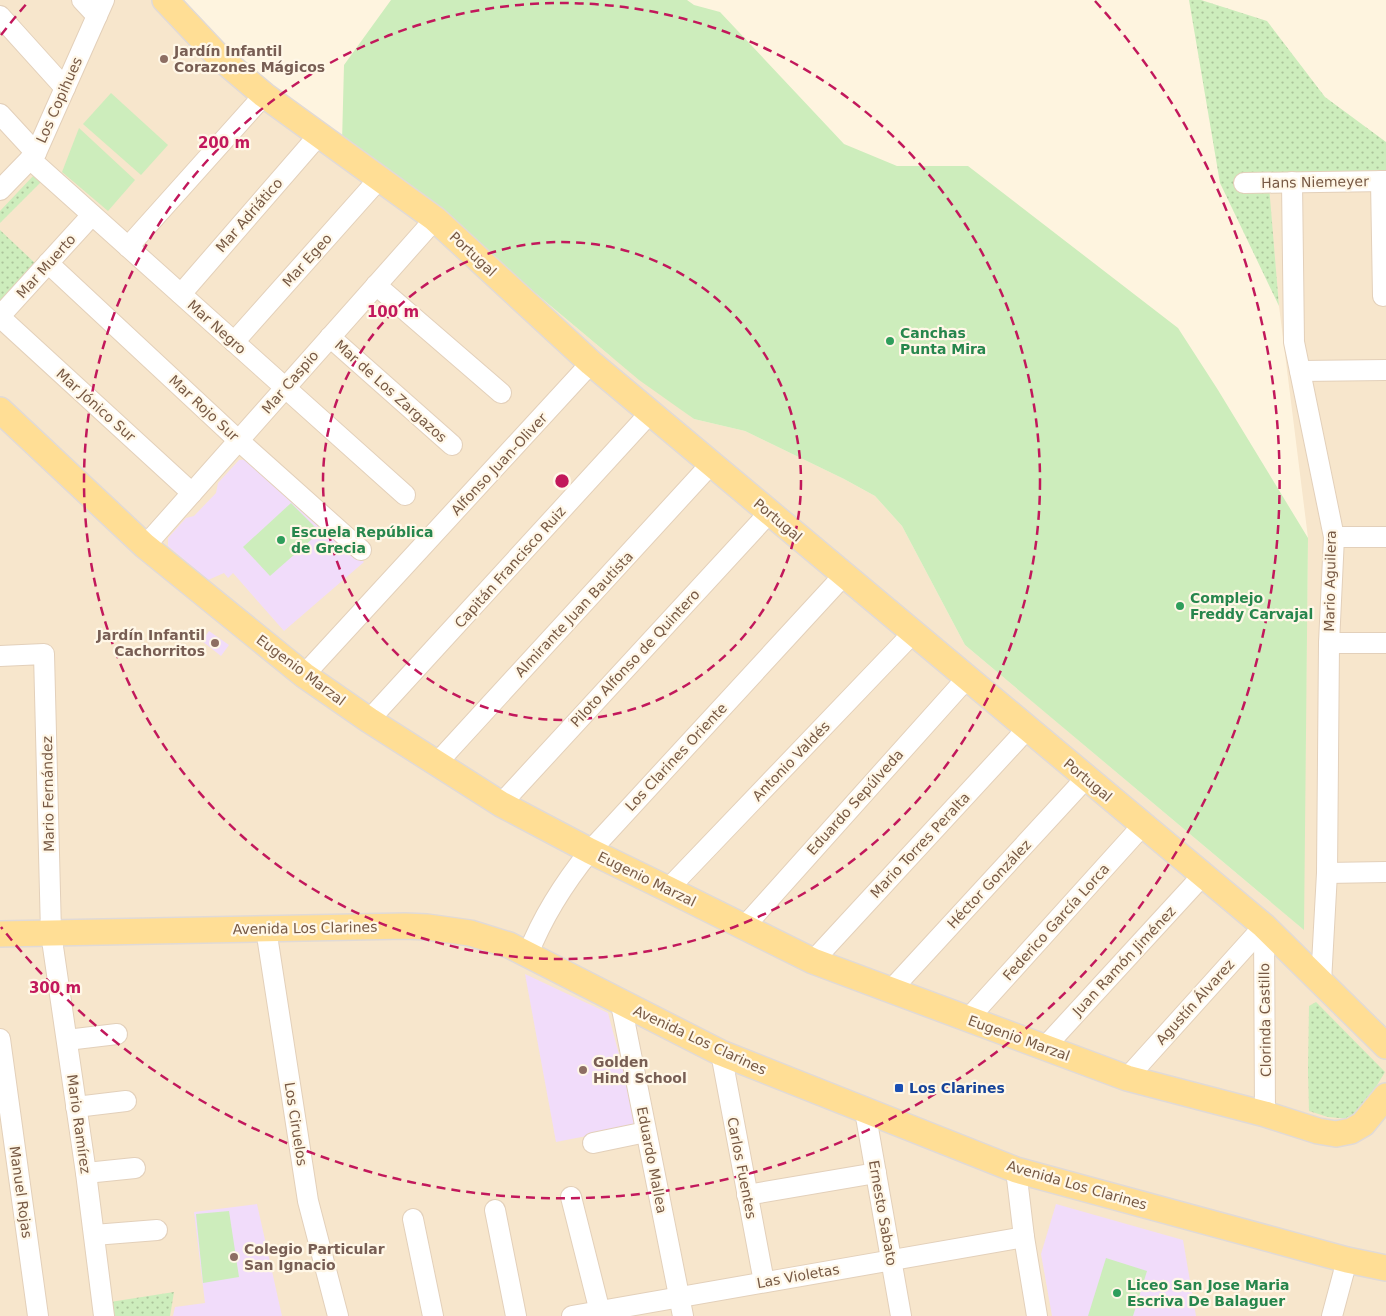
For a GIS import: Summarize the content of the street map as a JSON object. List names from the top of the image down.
{
  "streets": {
    "main road": ["Portugal", "Eugenio Marzal", "Avenida Los Clarines"],
    "street": [
      "Los Copihues",
      "Hans Niemeyer",
      "Mar Adriático",
      "Mar Egeo",
      "Mar Muerto",
      "Mar Negro",
      "Mar Caspio",
      "Mar de Los Zargazos",
      "Mar Jónico Sur",
      "Mar Rojo Sur",
      "Alfonso Juan-Oliver",
      "Capitán Francisco Ruiz",
      "Mario Aguilera",
      "Almirante Juan Bautista",
      "Piloto Alfonso de Quintero",
      "Los Clarines Oriente",
      "Antonio Valdés",
      "Mario Fernández",
      "Eduardo Sepúlveda",
      "Mario Torres Peralta",
      "Héctor González",
      "Federico García Lorca",
      "Juan Ramón Jiménez",
      "Agustín Álvarez",
      "Clorinda Castillo",
      "Mario Ramírez",
      "Los Ciruelos",
      "Eduardo Mallea",
      "Carlos Fuentes",
      "Manuel Rojas",
      "Ernesto Sabato",
      "Las Violetas"
    ]
  },
  "crossings": [
    ["Los Copihues", "Mar Negro"],
    ["Hans Niemeyer", "Mario Aguilera"],
    ["Mar Adriático", "Portugal"],
    ["Mar Adriático", "Mar Negro"],
    ["Portugal", "Mar Egeo"],
    ["Portugal", "Mar Caspio"],
    ["Portugal", "Alfonso Juan-Oliver"],
    ["Portugal", "Capitán Francisco Ruiz"],
    ["Portugal", "Mario Aguilera"],
    ["Portugal", "Almirante Juan Bautista"],
    ["Portugal", "Piloto Alfonso de Quintero"],
    ["Portugal", "Los Clarines Oriente"],
    ["Portugal", "Antonio Valdés"],
    ["Portugal", "Eduardo Sepúlveda"],
    ["Portugal", "Mario Torres Peralta"],
    ["Portugal", "Héctor González"],
    ["Portugal", "Federico García Lorca"],
    ["Portugal", "Juan Ramón Jiménez"],
    ["Portugal", "Agustín Álvarez"],
    ["Portugal", "Clorinda Castillo"],
    ["Mar Egeo", "Mar Negro"],
    ["Mar Muerto", "Mar Negro"],
    ["Mar Muerto", "Mar Jónico Sur"],
    ["Mar Muerto", "Mar Rojo Sur"],
    ["Mar Negro", "Mar Caspio"],
    ["Mar Caspio", "Mar de Los Zargazos"],
    ["Mar Caspio", "Mar Jónico Sur"],
    ["Mar Caspio", "Mar Rojo Sur"],
    ["Mar Caspio", "Eugenio Marzal"],
    ["Alfonso Juan-Oliver", "Eugenio Marzal"],
    ["Capitán Francisco Ruiz", "Eugenio Marzal"],
    ["Almirante Juan Bautista", "Eugenio Marzal"],
    ["Piloto Alfonso de Quintero", "Eugenio Marzal"],
    ["Eugenio Marzal", "Los Clarines Oriente"],
    ["Eugenio Marzal", "Antonio Valdés"],
    ["Eugenio Marzal", "Eduardo Sepúlveda"],
    ["Eugenio Marzal", "Mario Torres Peralta"],
    ["Eugenio Marzal", "Héctor González"],
    ["Eugenio Marzal", "Federico García Lorca"],
    ["Eugenio Marzal", "Juan Ramón Jiménez"],
    ["Eugenio Marzal", "Agustín Álvarez"],
    ["Eugenio Marzal", "Clorinda Castillo"],
    ["Los Clarines Oriente", "Avenida Los Clarines"],
    ["Mario Fernández", "Avenida Los Clarines"],
    ["Mario Fernández", "Mario Ramírez"],
    ["Avenida Los Clarines", "Mario Ramírez"],
    ["Avenida Los Clarines", "Los Ciruelos"],
    ["Avenida Los Clarines", "Eduardo Mallea"],
    ["Avenida Los Clarines", "Carlos Fuentes"],
    ["Avenida Los Clarines", "Ernesto Sabato"],
    ["Agustín Álvarez", "Clorinda Castillo"],
    ["Eduardo Mallea", "Las Violetas"],
    ["Carlos Fuentes", "Las Violetas"],
    ["Ernesto Sabato", "Las Violetas"]
  ],
  "places": {
    "other": [
      "Jardín Infantil Corazones Mágicos",
      "Canchas Punta Mira",
      "Escuela República de Grecia",
      "Complejo Freddy Carvajal",
      "Jardín Infantil Cachorritos",
      "Golden Hind School",
      "Colegio Particular San Ignacio",
      "Liceo San Jose Maria Escriva De Balaguer"
    ],
    "transit": ["Los Clarines"]
  },
  "rings": ["200 m", "100 m", "300 m"]
}
